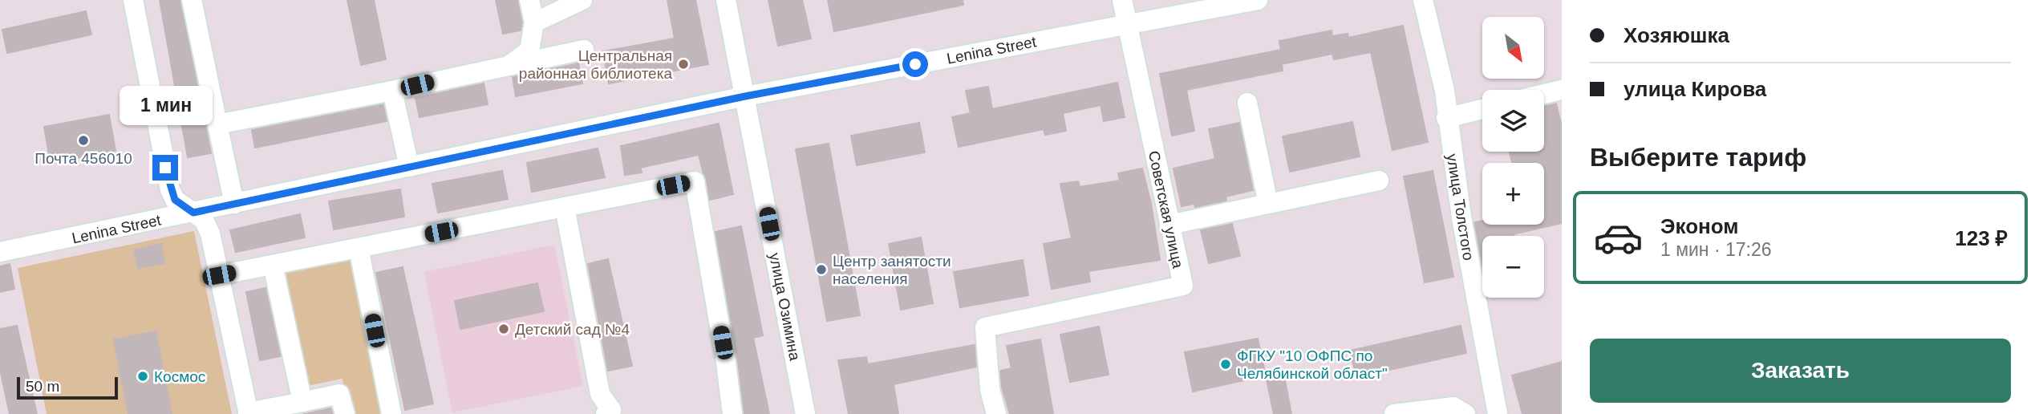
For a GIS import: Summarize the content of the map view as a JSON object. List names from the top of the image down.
{
  "streets": {
    "street": [
      "Lenina Street",
      "улица Толстого",
      "Советская улица",
      "улица Озимина"
    ]
  },
  "crossings": [
    ["Lenina Street", "Советская улица"],
    ["Lenina Street", "улица Озимина"]
  ],
  "places": [
    "Центральная районная библиотека",
    "Почта 456010",
    "Центр занятости населения",
    "Детский сад №4",
    "ФГКУ \"10 ОФПС по Челябинской област\"",
    "Космос"
  ],
  "scale_bar": "50 m",
  "north": "bottom right",
  "page": {
    "banner": ["Хозяюшка", "улица Кирова"],
    "map_buttons": ["+", "−"],
    "bubble": "1 мин",
    "heading": "Выберите тариф",
    "list": [
      {
        "name": "Эконом",
        "note": "1 мин · 17:26",
        "value": "123 ₽"
      }
    ],
    "buttons": "Заказать",
    "scale": "50 m"
  }
}
